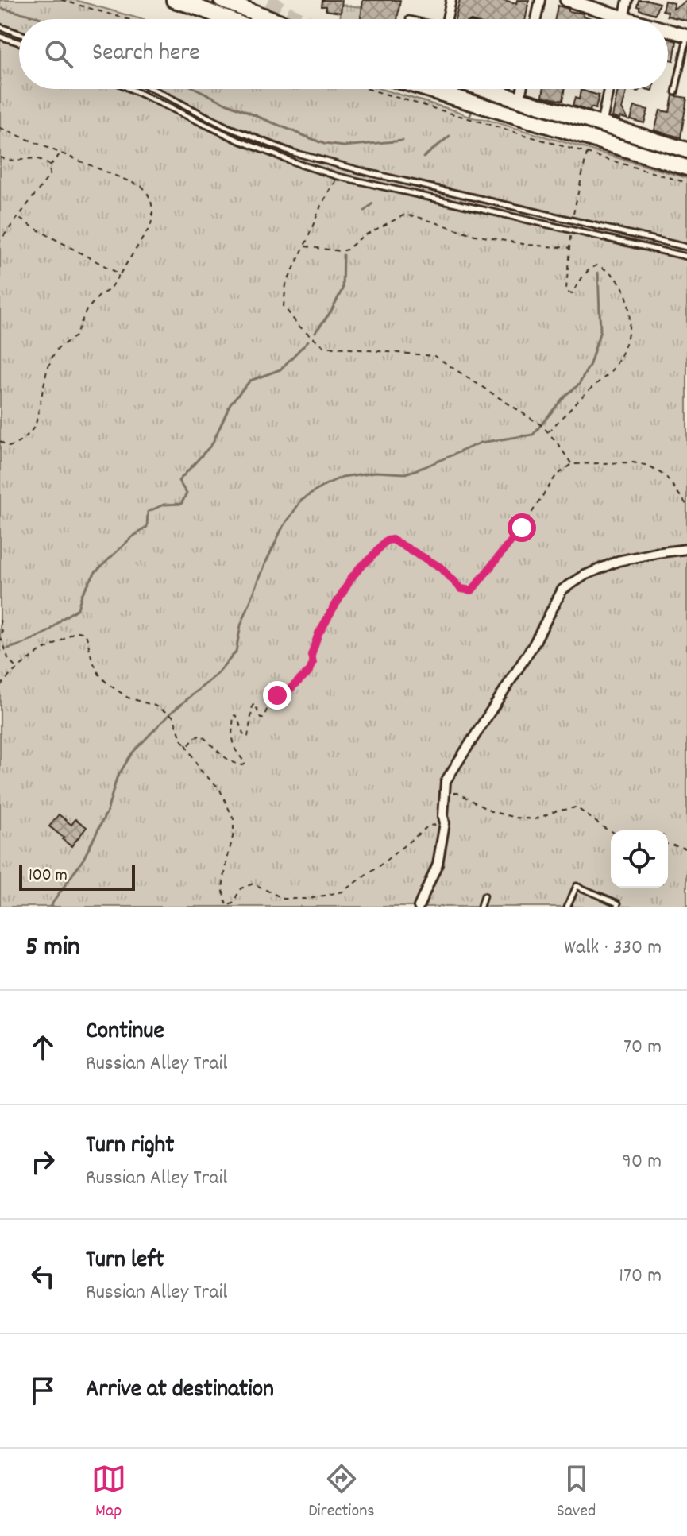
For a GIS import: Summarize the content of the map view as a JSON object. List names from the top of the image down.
{
  "scale_bar": "100 m",
  "page": {
    "search": "Search here",
    "scale": "100 m",
    "heading": ["5 min", "Walk · 330 m"],
    "list": [
      ["Continue", "Russian Alley Trail", "70 m"],
      ["Turn right", "Russian Alley Trail", "90 m"],
      ["Turn left", "Russian Alley Trail", "170 m"],
      "Arrive at destination"
    ],
    "nav": ["Map", "Directions", "Saved"]
  }
}
